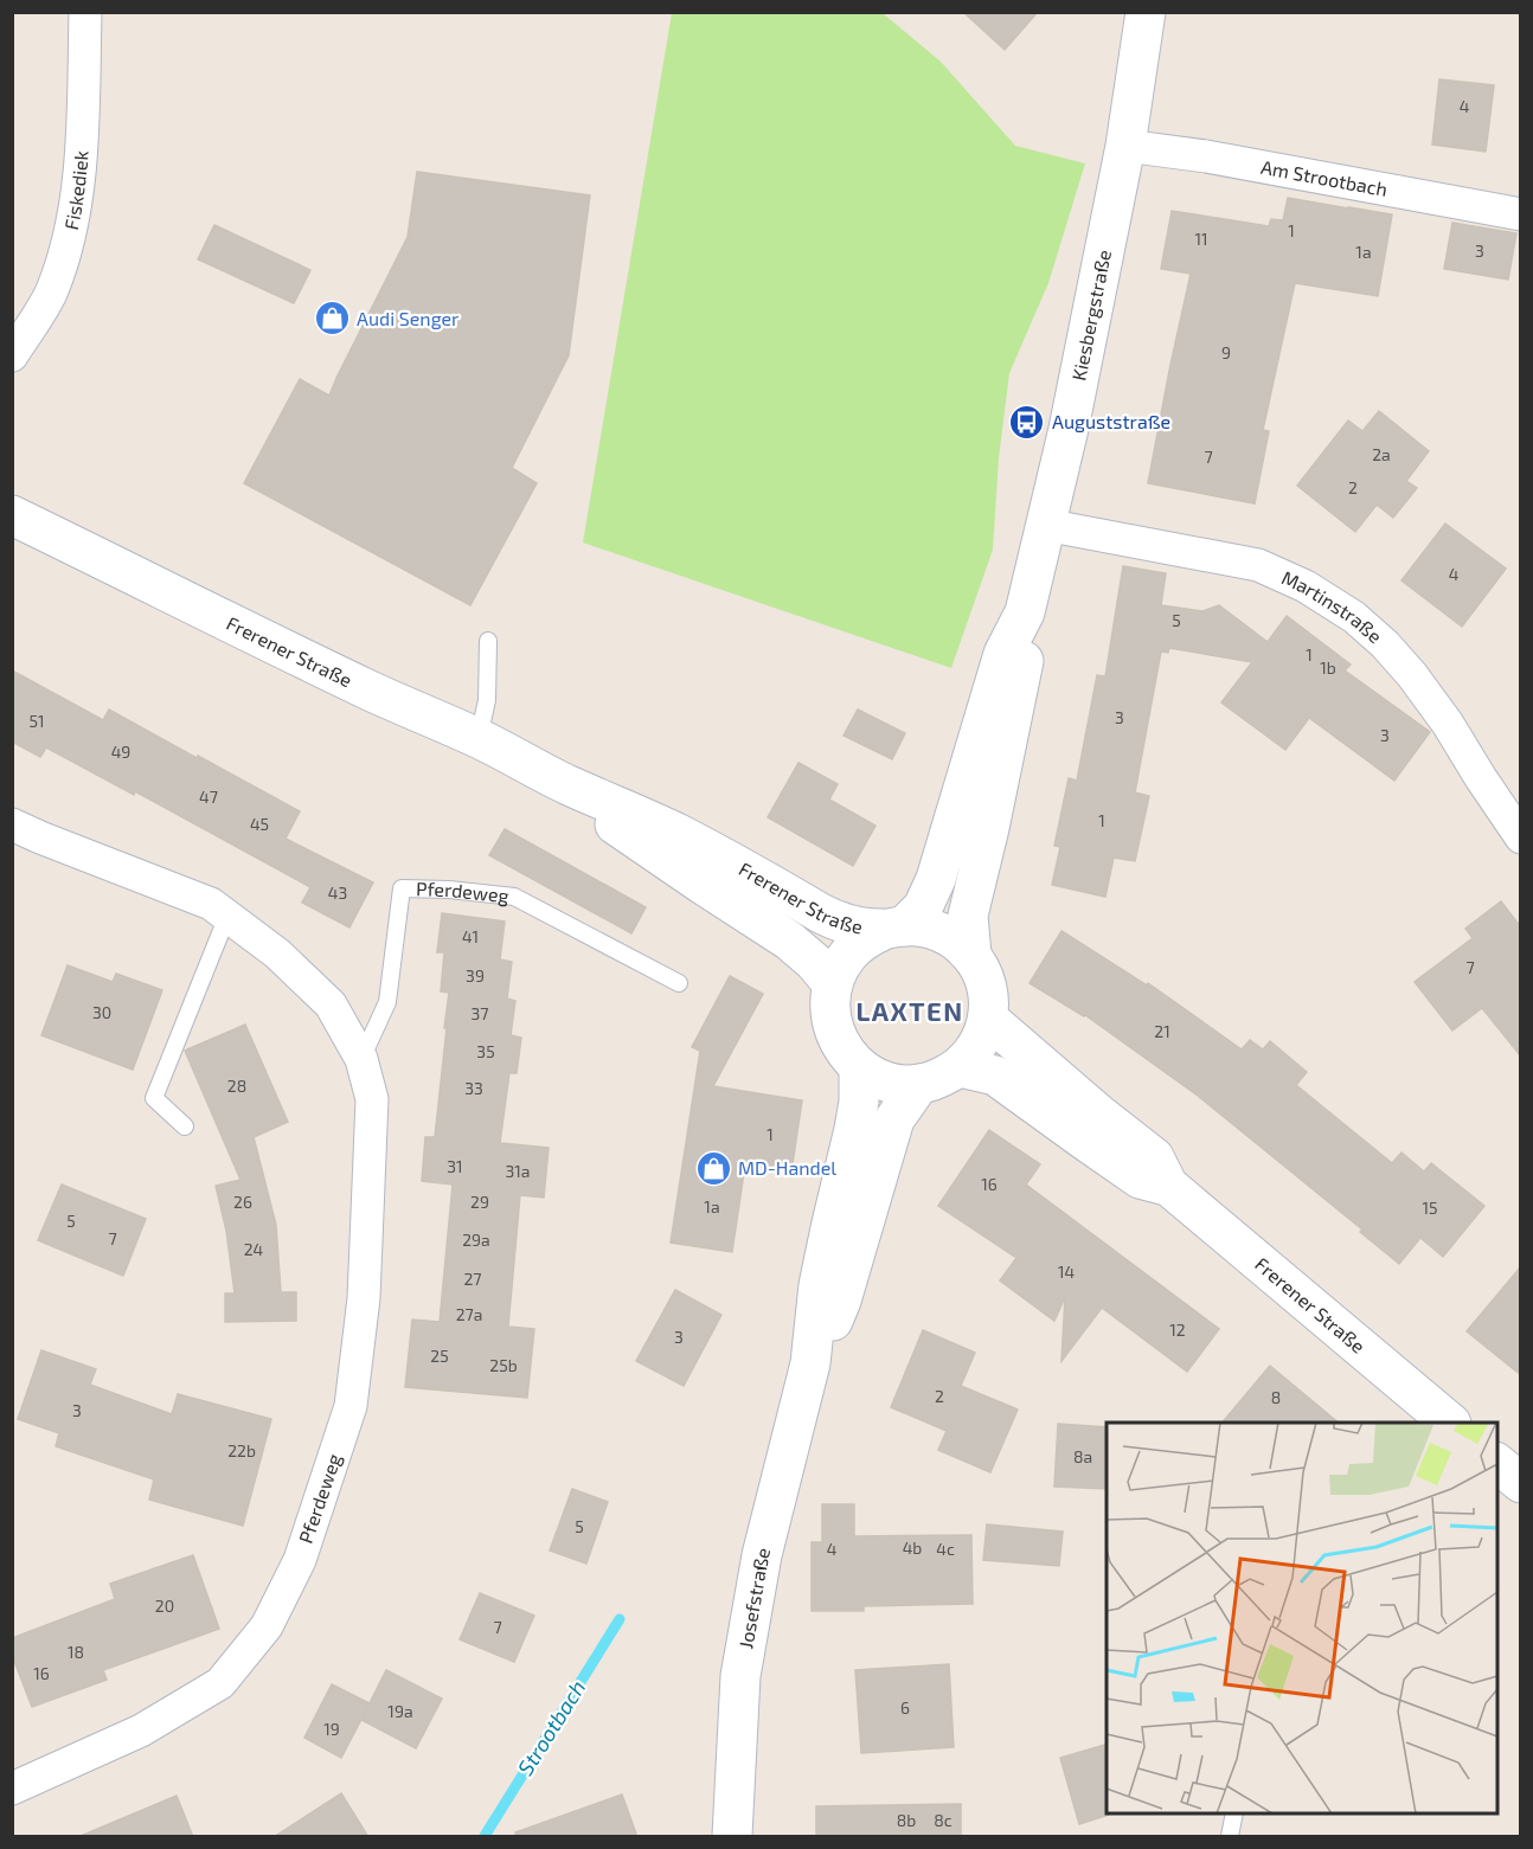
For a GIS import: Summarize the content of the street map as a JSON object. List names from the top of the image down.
{
  "streets": {
    "main road": ["Kiesbergstraße", "Frerener Straße", "Josefstraße"],
    "street": [
      "Am Strootbach",
      "Fiskediek",
      "Martinstraße",
      "Pferdeweg"
    ]
  },
  "crossings": [
    ["Am Strootbach", "Kiesbergstraße"],
    ["Kiesbergstraße", "Martinstraße"],
    ["Kiesbergstraße", "Frerener Straße"],
    ["Kiesbergstraße", "Josefstraße"],
    ["Frerener Straße", "Josefstraße"]
  ],
  "districts": ["LAXTEN"],
  "water": ["Strootbach"],
  "places": {
    "shop": ["Audi Senger", "MD-Handel"],
    "bus stop": ["Auguststraße"]
  },
  "house_numbers": [
    "4",
    "1",
    "11",
    "3",
    "1a",
    "9",
    "2a",
    "7",
    "2",
    "4",
    "5",
    "1",
    "1b",
    "3",
    "51",
    "3",
    "49",
    "47",
    "1",
    "45",
    "43",
    "41",
    "7",
    "39",
    "30",
    "37",
    "21",
    "35",
    "28",
    "33",
    "1",
    "31",
    "31a",
    "16",
    "26",
    "29",
    "1a",
    "15",
    "5",
    "7",
    "29a",
    "24",
    "14",
    "27",
    "27a",
    "12",
    "3",
    "25",
    "25b",
    "2",
    "8",
    "3",
    "22b",
    "8a",
    "5",
    "4b",
    "4",
    "4c",
    "20",
    "7",
    "18",
    "16",
    "6",
    "19a",
    "19",
    "8b",
    "8c"
  ]
}
